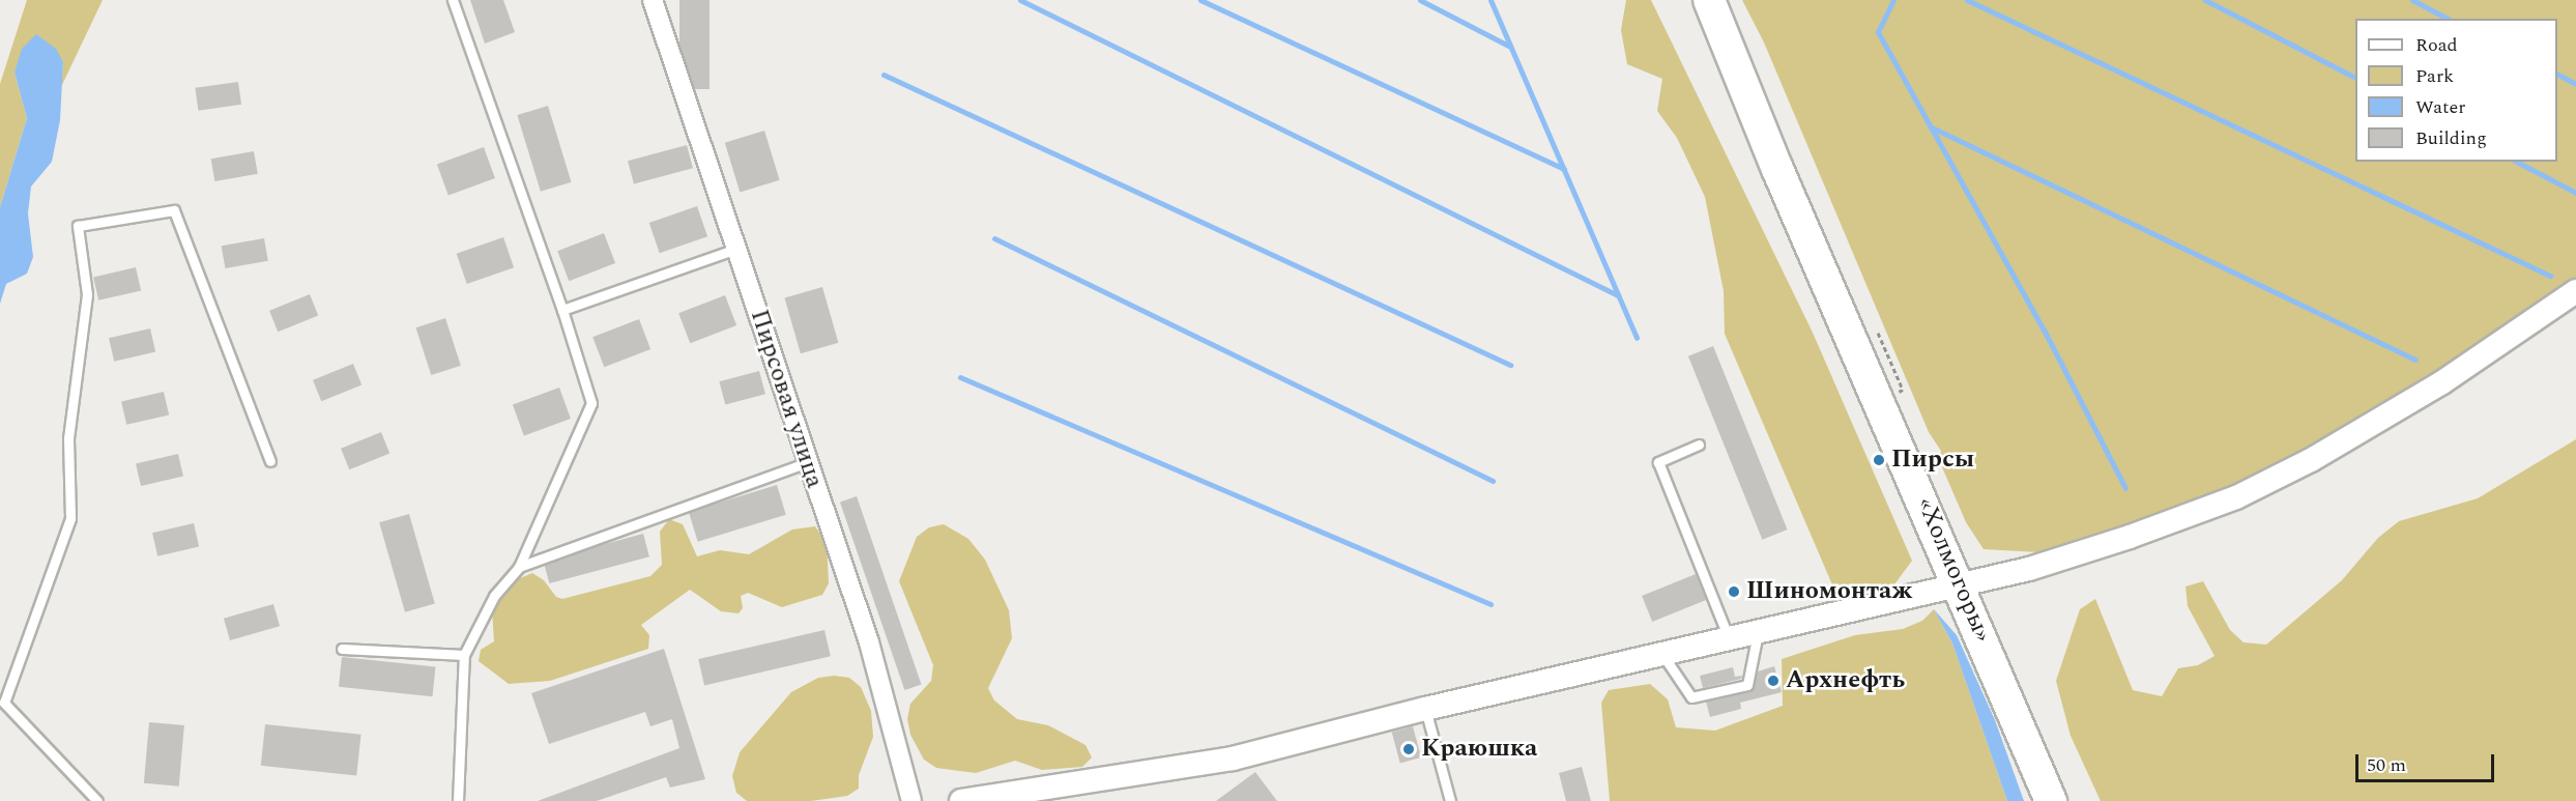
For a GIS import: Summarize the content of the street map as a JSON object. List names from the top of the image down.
{
  "streets": {
    "highway": ["«Холмогоры»"],
    "street": ["Пирсовая улица"]
  },
  "places": [
    "Пирсы",
    "Шиномонтаж",
    "Архнефть",
    "Краюшка"
  ],
  "legend": [
    "Road",
    "Park",
    "Water",
    "Building"
  ],
  "scale_bar": "50 m"
}
